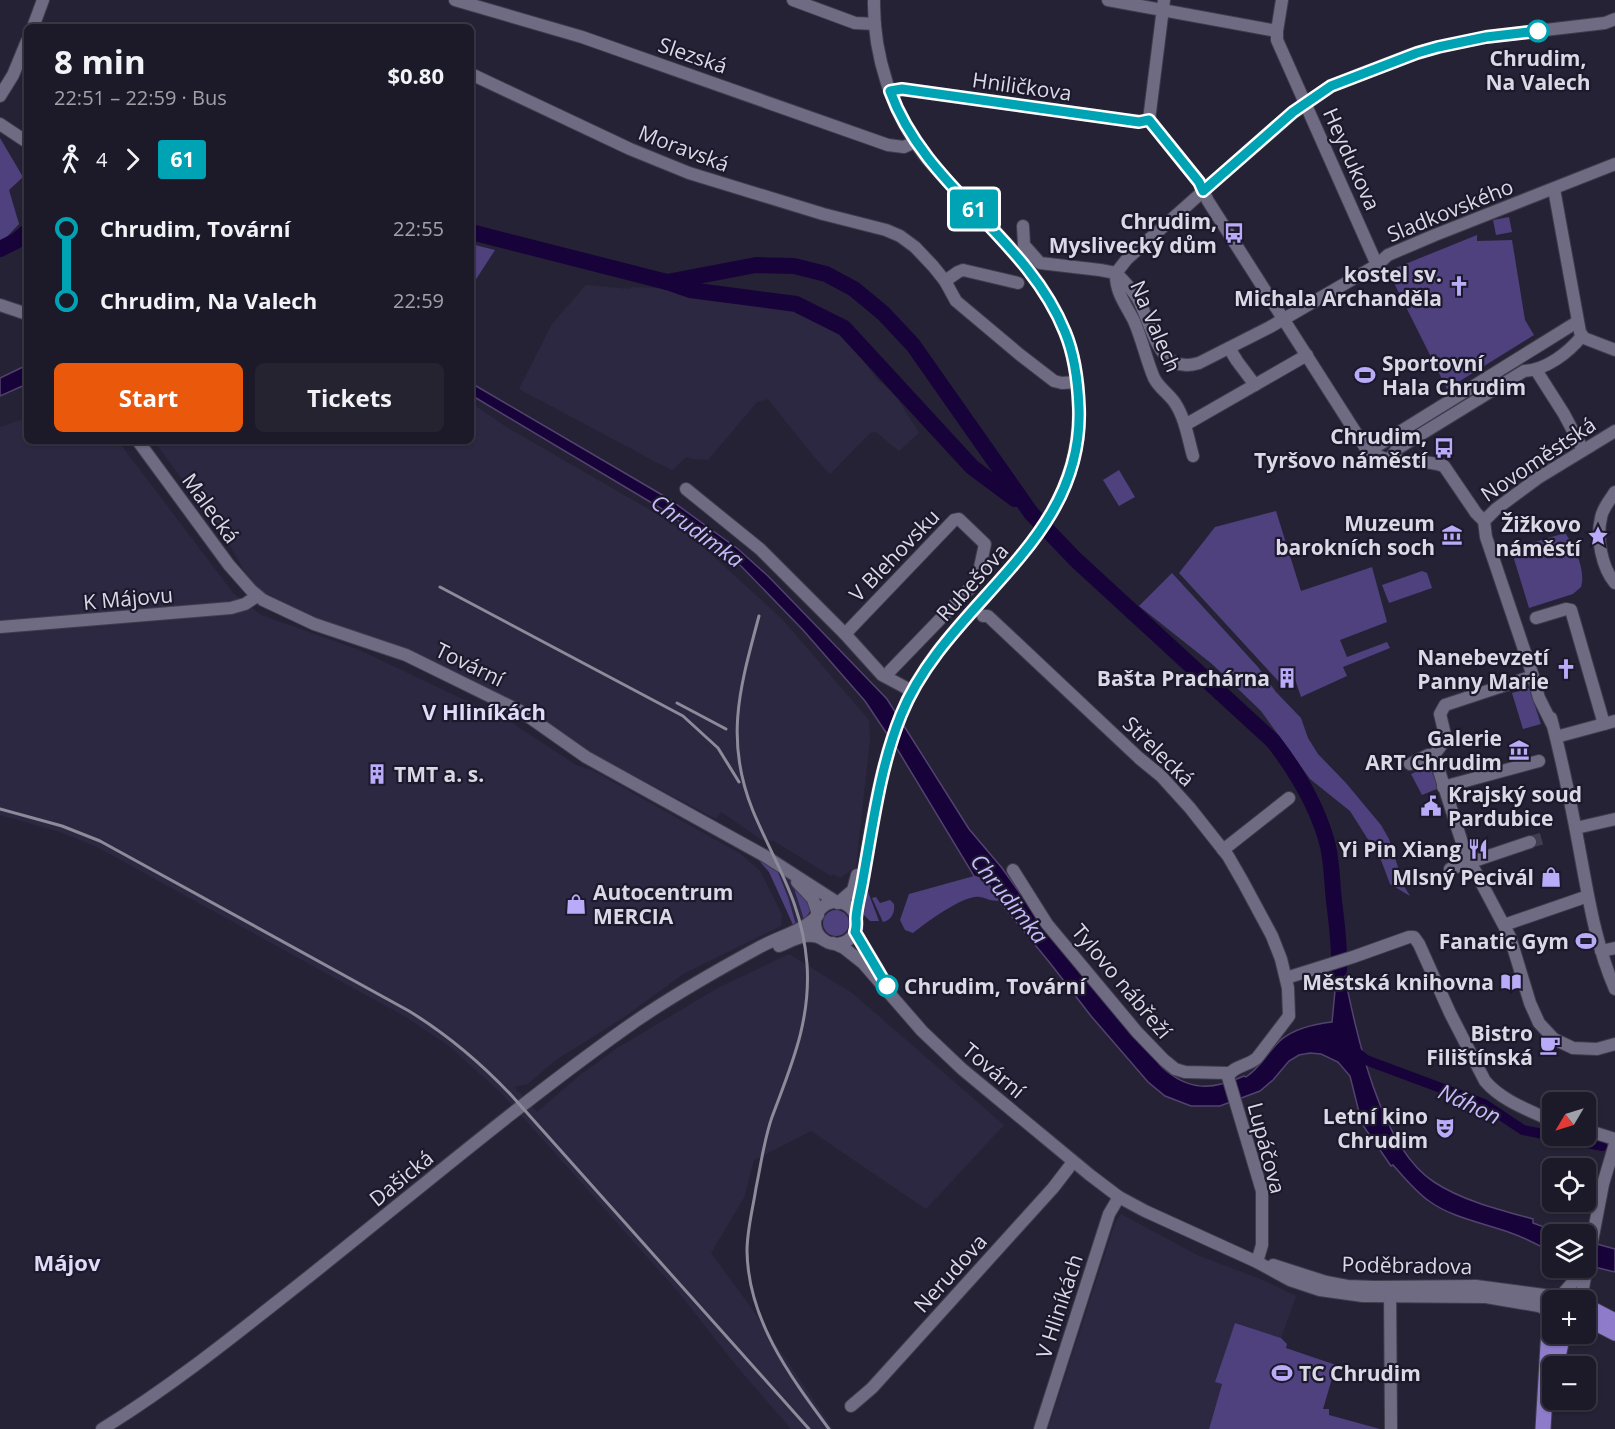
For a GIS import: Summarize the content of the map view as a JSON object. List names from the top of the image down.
{
  "streets": {
    "street": [
      "Slezská",
      "Hniličkova",
      "Moravská",
      "Heydukova",
      "Sladkovského",
      "Na Valech",
      "Novoměstská",
      "Malecká",
      "V Blehovsku",
      "Rubešova",
      "K Májovu",
      "Tovární",
      "Střelecká",
      "Tylovo nábřeží",
      "Lupáčova",
      "Dašická",
      "Poděbradova",
      "Nerudova",
      "V Hliníkách"
    ]
  },
  "crossings": [
    ["Slezská", "Rubešova"],
    ["Heydukova", "Sladkovského"],
    ["Heydukova", "Na Valech"],
    ["Sladkovského", "Na Valech"],
    ["Malecká", "K Májovu"],
    ["Malecká", "Tovární"],
    ["V Blehovsku", "Rubešova"],
    ["Rubešova", "Tovární"],
    ["Rubešova", "Dašická"],
    ["K Májovu", "Tovární"],
    ["Tovární", "Dašická"],
    ["Tovární", "Poděbradova"],
    ["Tovární", "Nerudova"],
    ["Střelecká", "Tylovo nábřeží"],
    ["Střelecká", "Lupáčova"],
    ["Tylovo nábřeží", "Lupáčova"],
    ["Lupáčova", "Poděbradova"],
    ["Poděbradova", "Nerudova"],
    ["Poděbradova", "V Hliníkách"]
  ],
  "districts": ["V Hliníkách", "Májov"],
  "water": ["Chrudimka", "Náhon"],
  "places": {
    "other": ["Chrudim, Na Valech", "Chrudim, Tovární"],
    "bus stop": ["Chrudim, Myslivecký dům", "Chrudim, Tyršovo náměstí"],
    "church": ["kostel sv. Michala Archanděla", "Nanebevzetí Panny Marie"],
    "sports": ["Sportovní Hala Chrudim", "Fanatic Gym", "TC Chrudim"],
    "museum": ["Muzeum barokních soch", "Galerie ART Chrudim"],
    "place": ["Žižkovo náměstí"],
    "building": ["Bašta Prachárna", "TMT a. s."],
    "public building": ["Krajský soud Pardubice"],
    "restaurant": ["Yi Pin Xiang"],
    "shop": ["Mlsný Pecivál", "Autocentrum MERCIA"],
    "library": ["Městská knihovna"],
    "cafe": ["Bistro Filištínská"],
    "theatre": ["Letní kino Chrudim"]
  },
  "lines": ["bus line 61"],
  "north": "bottom left",
  "page": {
    "on_map": "61",
    "heading": ["8 min", "22:51 – 22:59 · Bus", "$0.80"],
    "legs": ["4", "61"],
    "list": [
      {
        "name": "Chrudim, Tovární",
        "value": "22:55"
      },
      {
        "name": "Chrudim, Na Valech",
        "value": "22:59"
      }
    ],
    "buttons": ["Start", "Tickets"],
    "map_buttons": ["+", "−"]
  }
}
